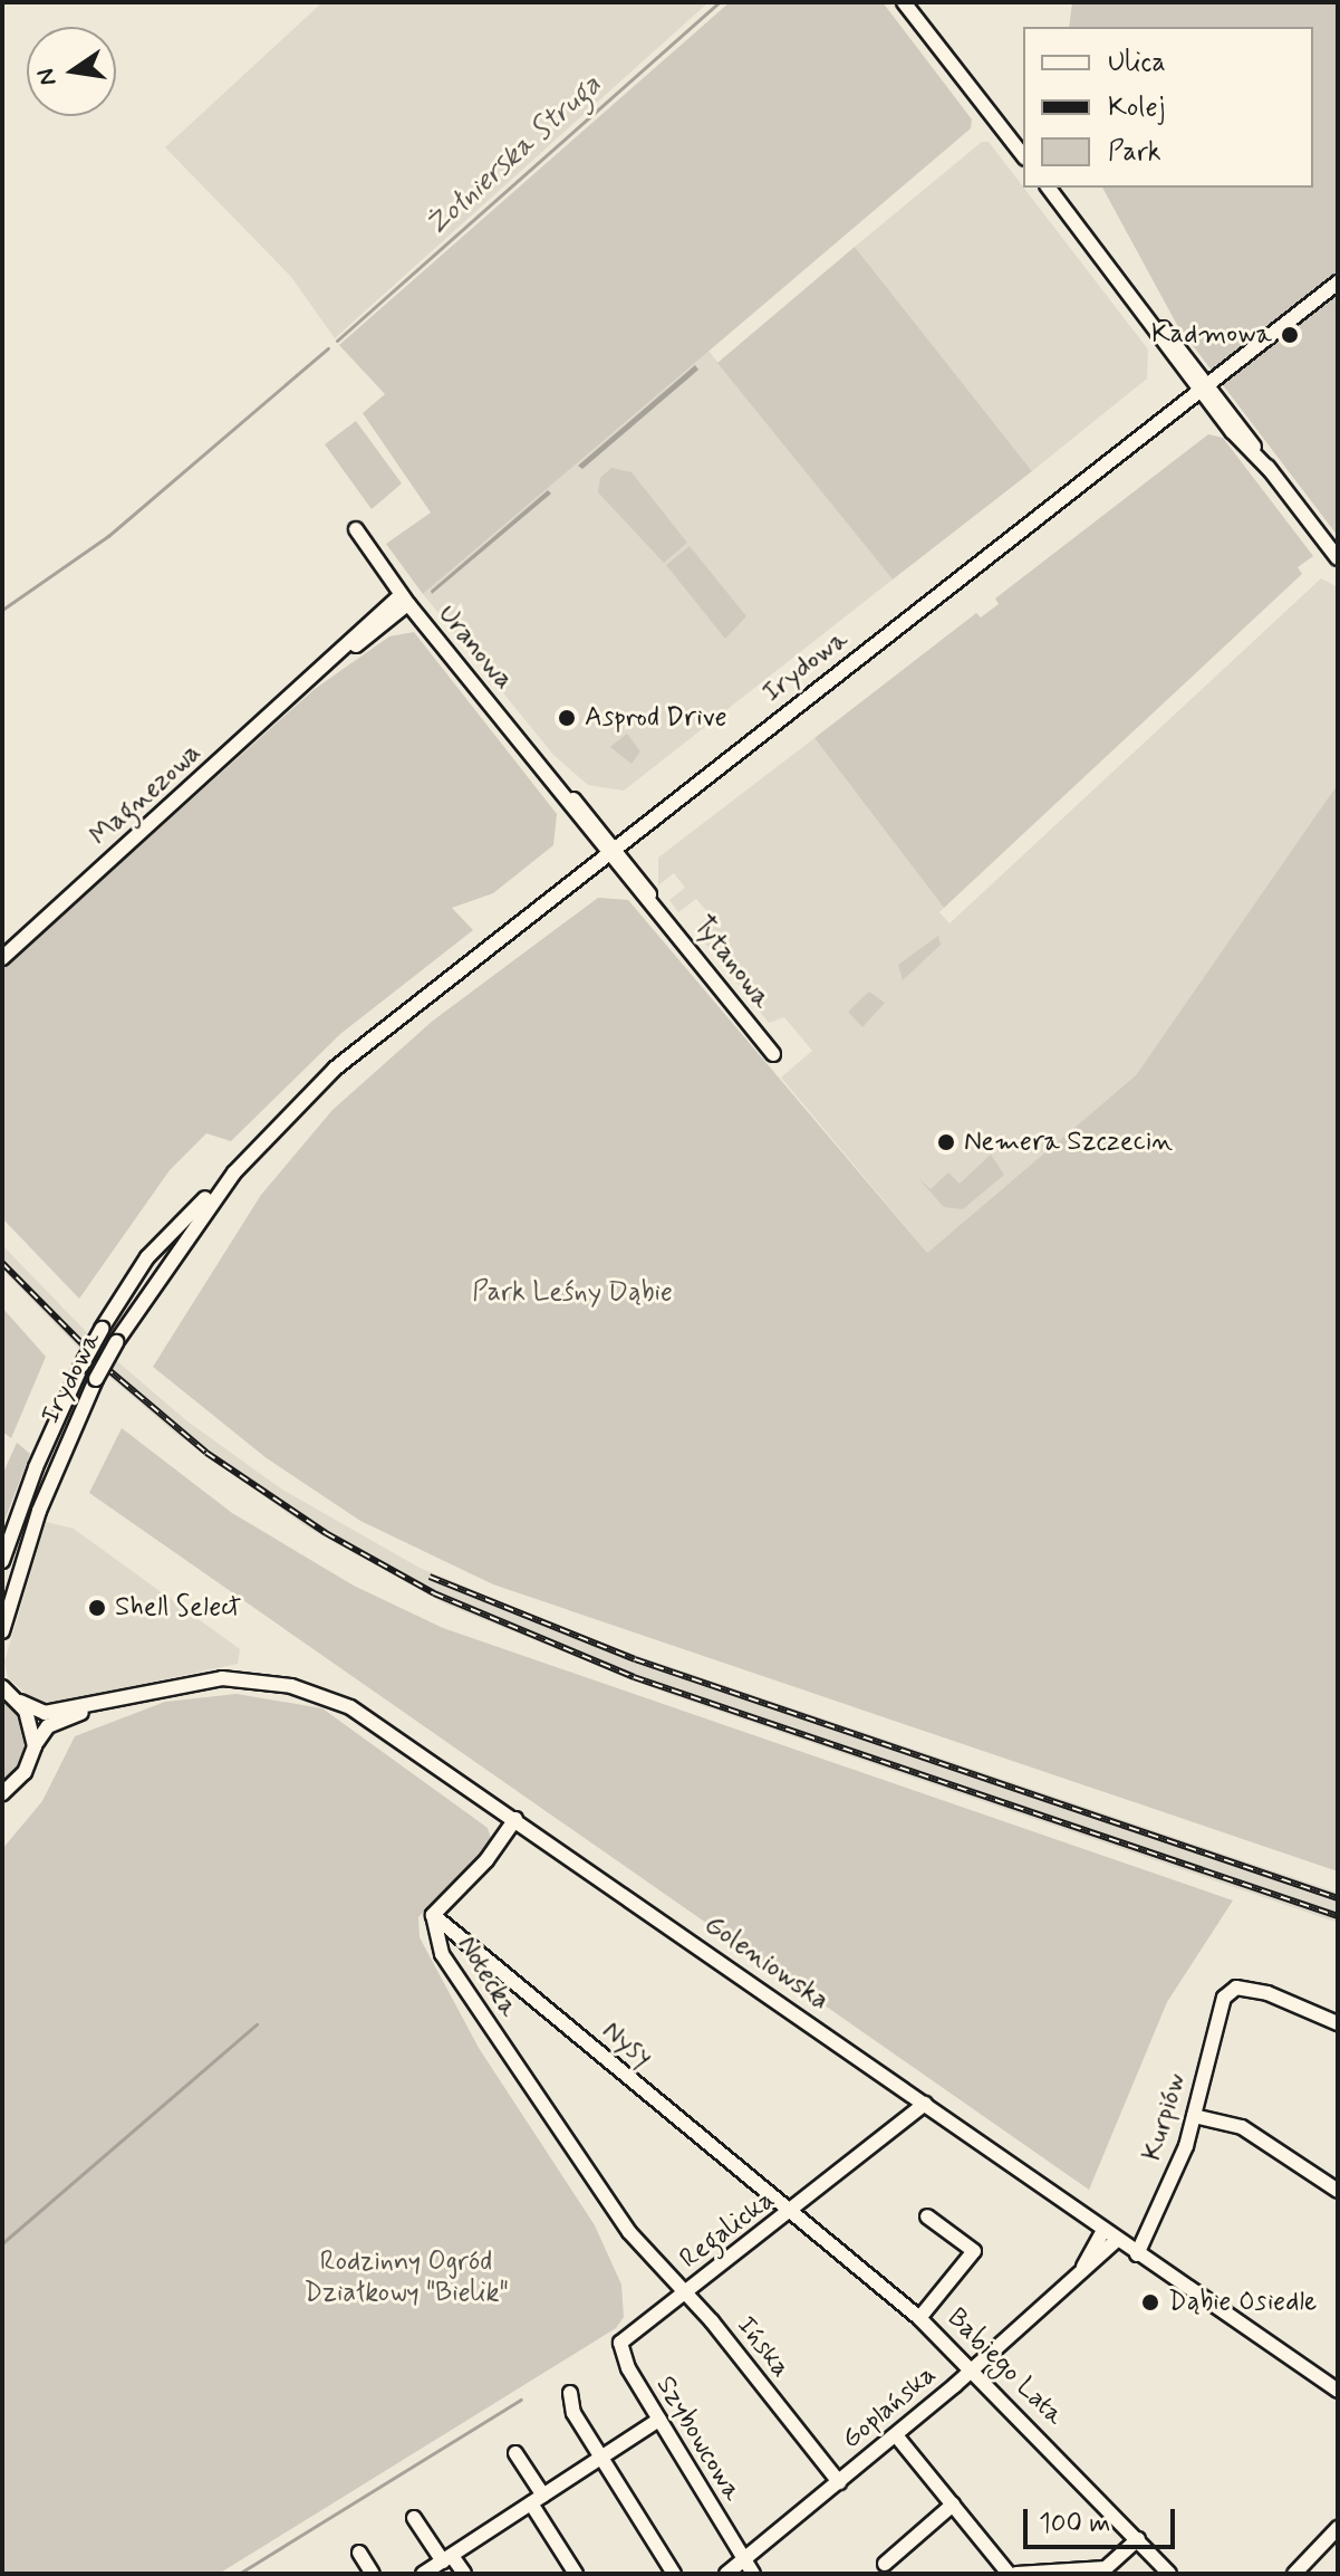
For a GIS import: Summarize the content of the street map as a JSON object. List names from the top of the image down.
{
  "streets": {
    "street": [
      "Uranowa",
      "Irydowa",
      "Magnezowa",
      "Tytanowa",
      "Goleniowska",
      "Notecka",
      "Nysy",
      "Kurpiów",
      "Regalicka",
      "Ińska",
      "Babiego Lata",
      "Goplańska",
      "Szybowcowa"
    ]
  },
  "crossings": [
    ["Uranowa", "Irydowa"],
    ["Uranowa", "Magnezowa"],
    ["Uranowa", "Tytanowa"],
    ["Irydowa", "Tytanowa"],
    ["Goleniowska", "Notecka"],
    ["Goleniowska", "Kurpiów"],
    ["Goleniowska", "Regalicka"],
    ["Goleniowska", "Goplańska"],
    ["Notecka", "Nysy"],
    ["Notecka", "Regalicka"],
    ["Nysy", "Regalicka"],
    ["Nysy", "Babiego Lata"],
    ["Regalicka", "Ińska"],
    ["Regalicka", "Babiego Lata"],
    ["Regalicka", "Szybowcowa"],
    ["Ińska", "Goplańska"],
    ["Ińska", "Szybowcowa"],
    ["Babiego Lata", "Goplańska"],
    ["Goplańska", "Szybowcowa"]
  ],
  "water": ["Żołnierska Struga"],
  "parks": ["Park Leśny Dąbie", "Rodzinny Ogród Działkowy \"Bielik\""],
  "places": [
    "Kadmowa",
    "Asprod Drive",
    "Nemera Szczecin",
    "Shell Select",
    "Dąbie Osiedle"
  ],
  "legend": ["Ulica", "Kolej", "Park"],
  "scale_bar": "100 m",
  "north": "left"
}
